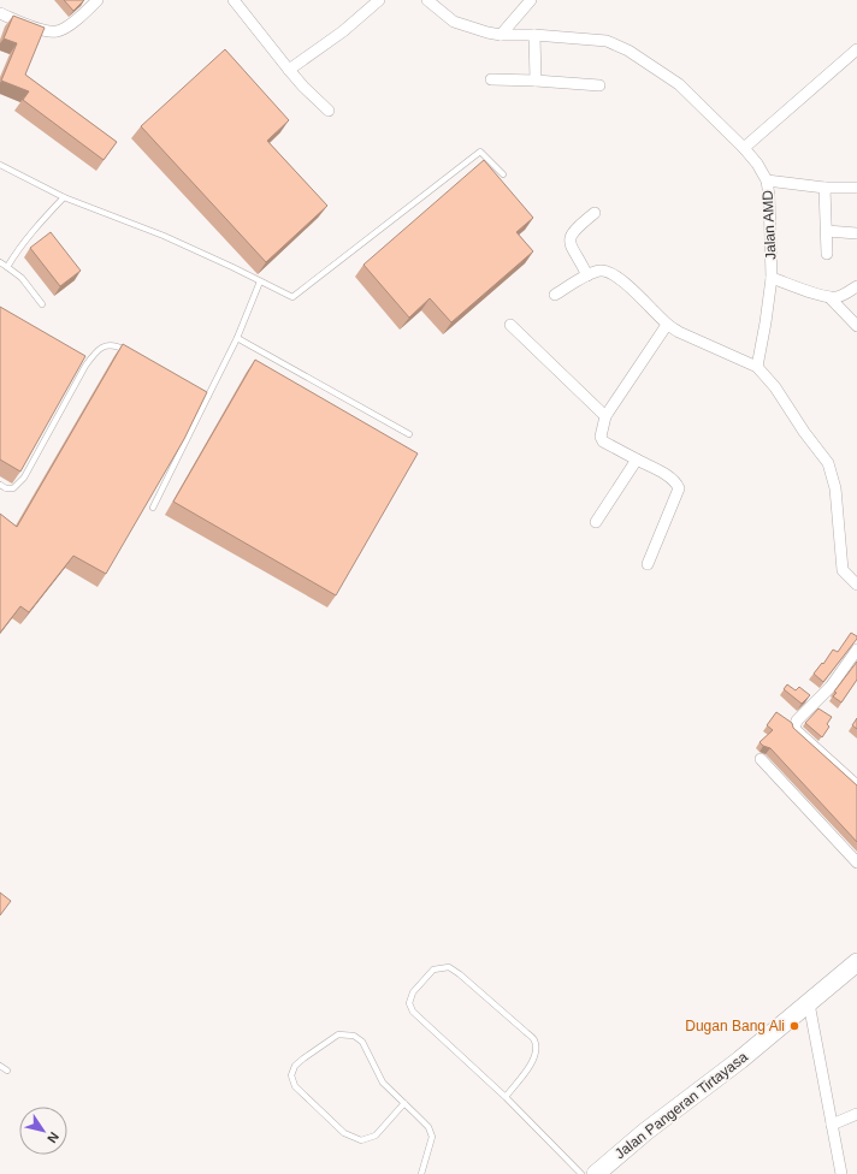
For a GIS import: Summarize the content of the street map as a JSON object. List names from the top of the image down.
{
  "streets": {
    "main road": ["Jalan Pangeran Tirtayasa"],
    "street": ["Jalan AMD"]
  },
  "places": ["Dugan Bang Ali"],
  "north": "bottom right"
}
